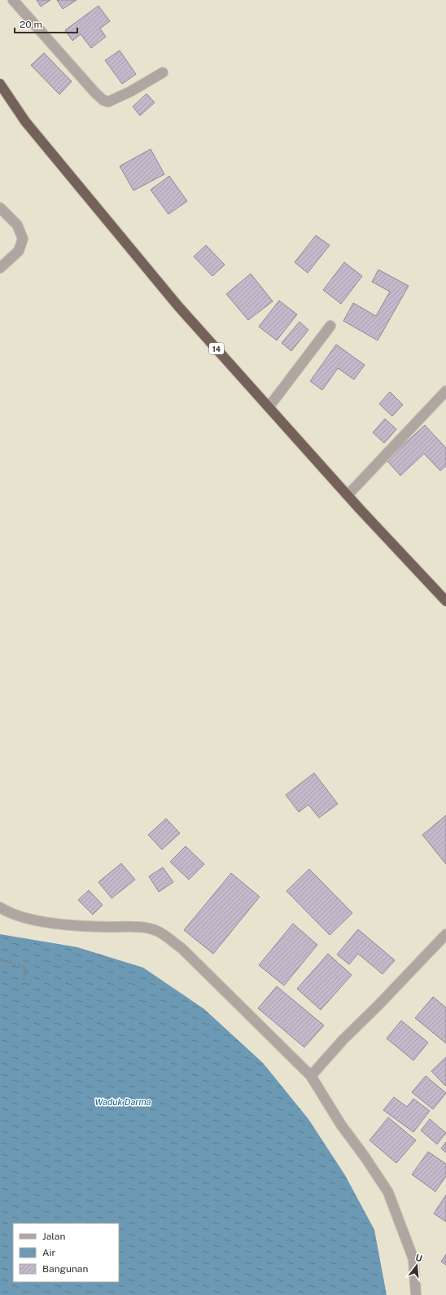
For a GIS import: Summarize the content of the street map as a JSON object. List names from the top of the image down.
{
  "streets": {
    "highway": ["14"]
  },
  "water": ["Waduk Darma"],
  "legend": ["Jalan", "Air", "Bangunan"],
  "scale_bar": "20 m",
  "north": "top"
}
